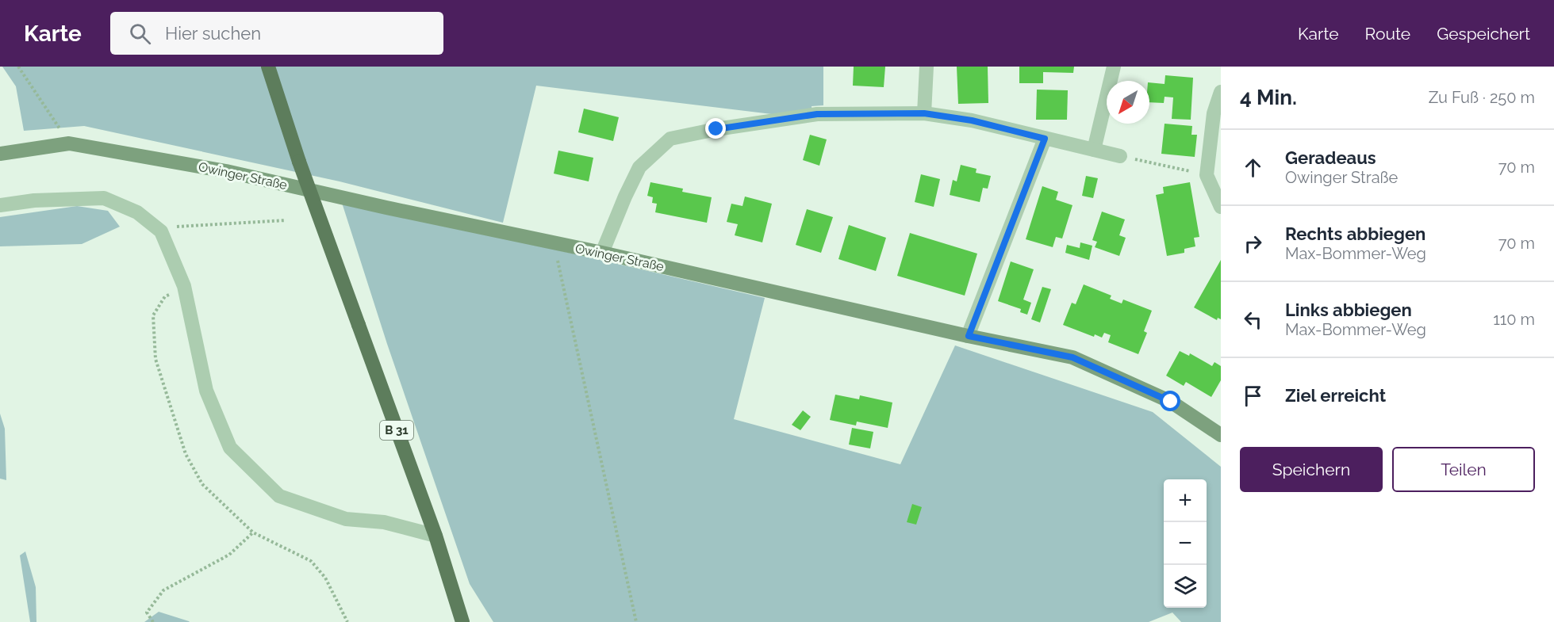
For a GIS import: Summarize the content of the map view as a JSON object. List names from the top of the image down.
{
  "streets": {
    "main road": ["B 31"],
    "street": ["Owinger Straße"]
  },
  "north": "bottom left",
  "page": {
    "header": "Karte",
    "search": "Hier suchen",
    "nav": ["Karte", "Route", "Gespeichert"],
    "heading": ["4 Min.", "Zu Fuß · 250 m"],
    "list": [
      ["Geradeaus", "Owinger Straße", "70 m"],
      ["Rechts abbiegen", "Max-Bommer-Weg", "70 m"],
      ["Links abbiegen", "Max-Bommer-Weg", "110 m"],
      "Ziel erreicht"
    ],
    "buttons": ["Speichern", "Teilen"],
    "map_buttons": ["+", "−"]
  }
}
